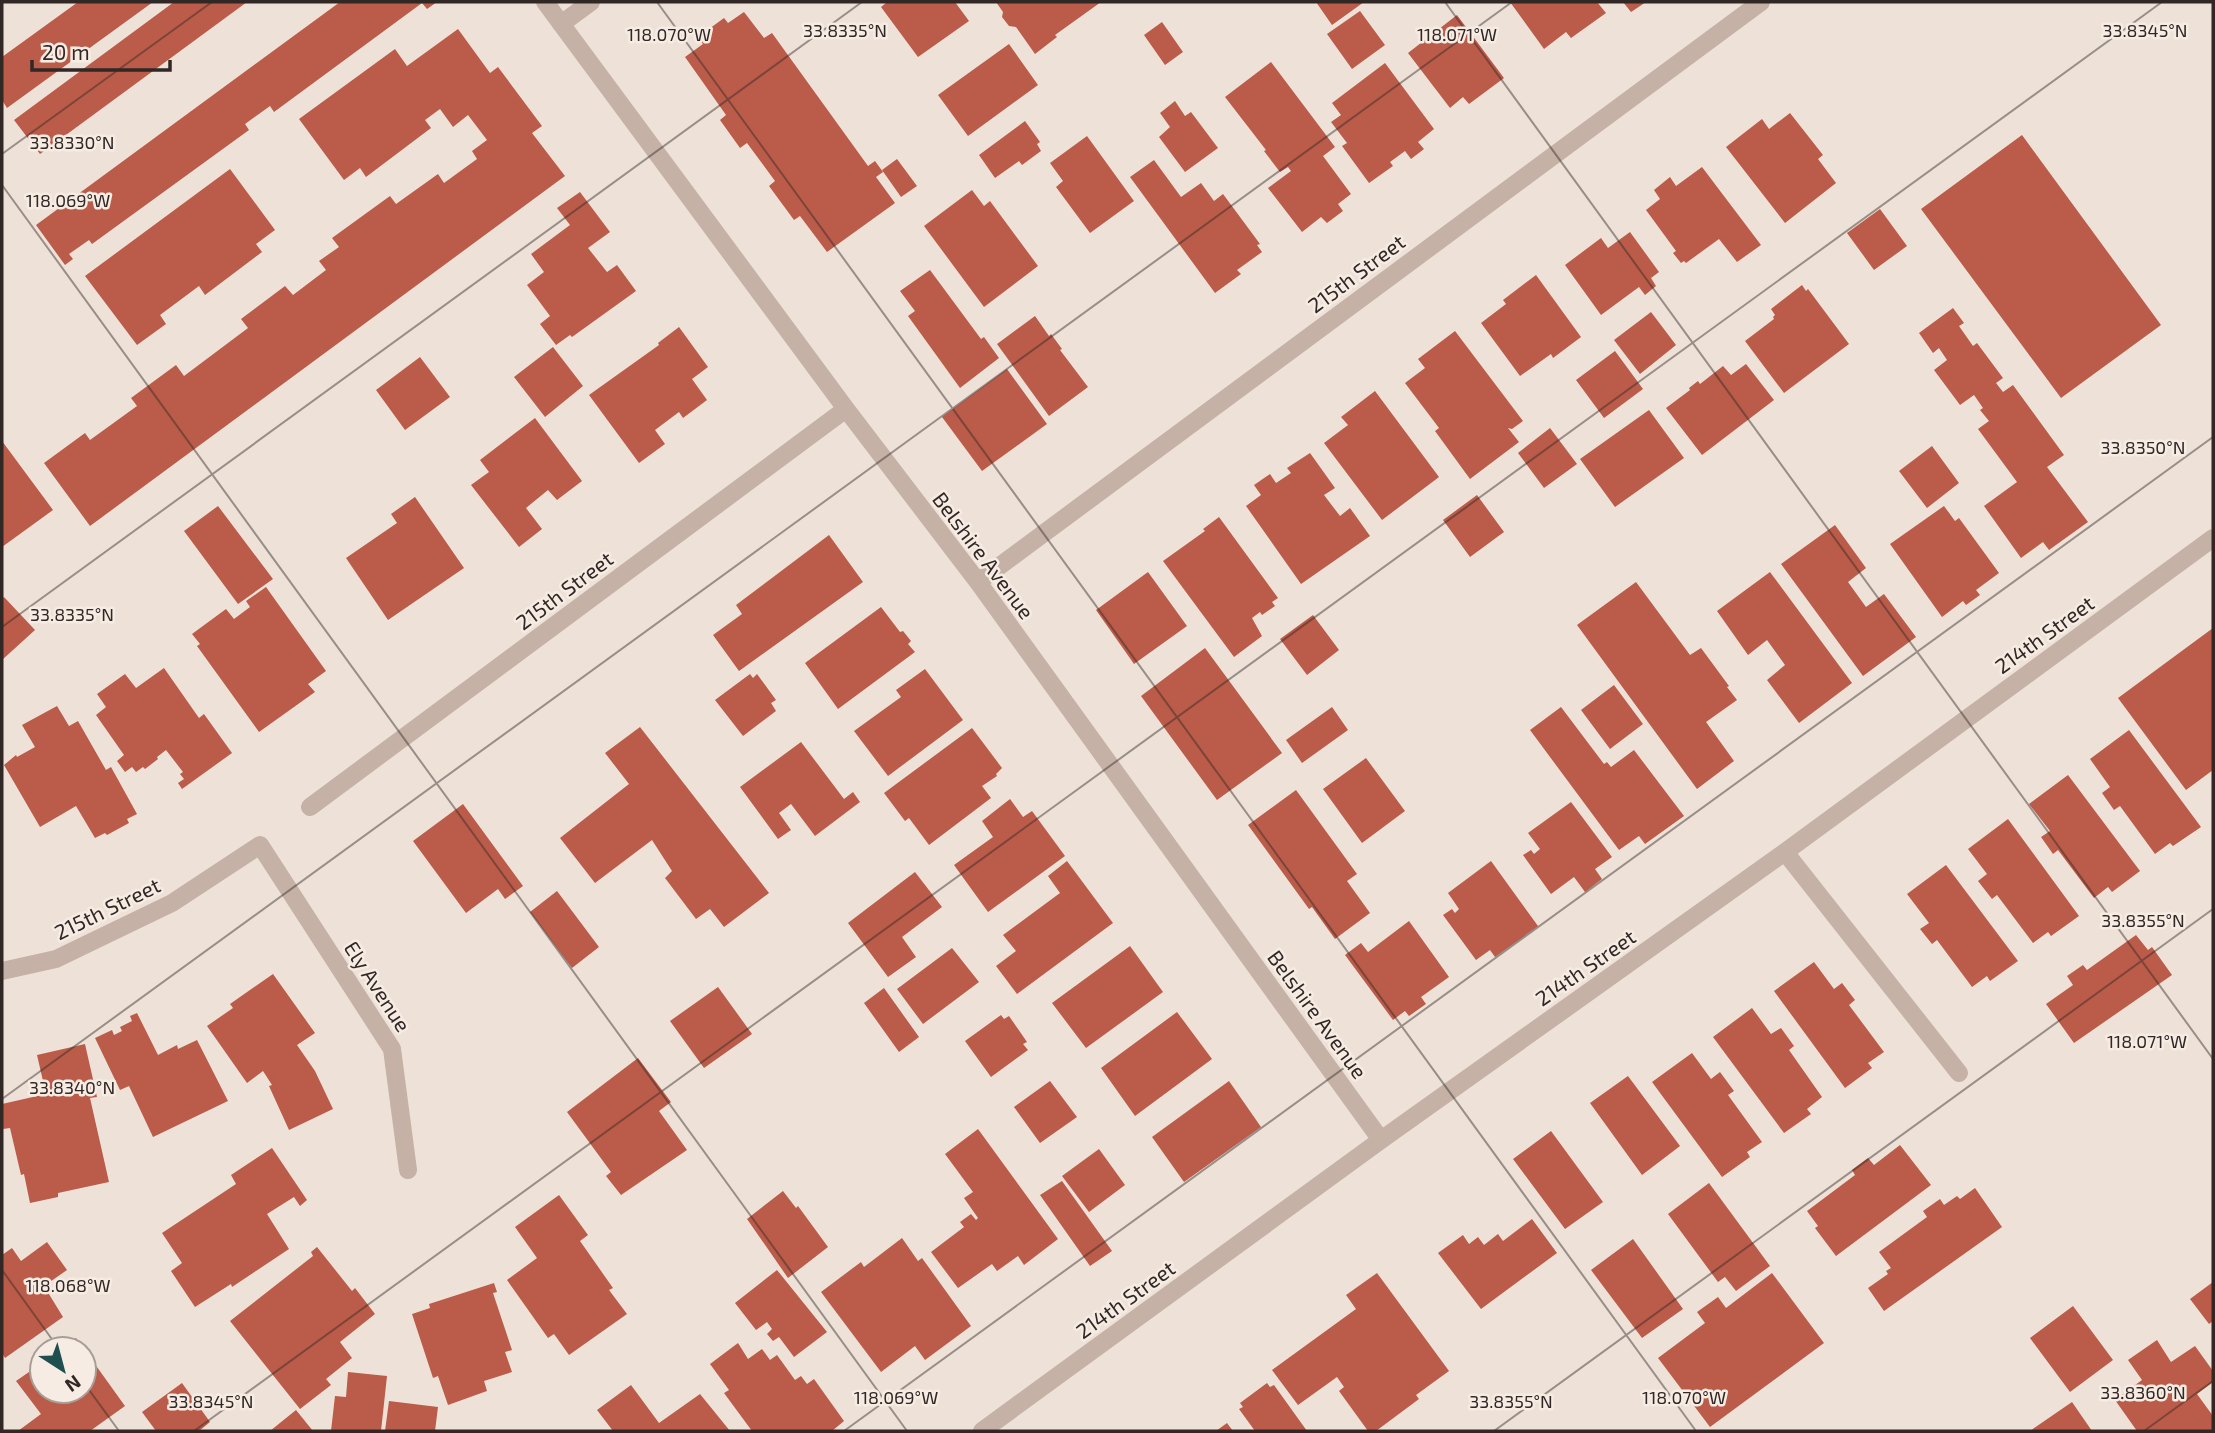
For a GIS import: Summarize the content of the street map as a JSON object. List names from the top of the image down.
{
  "streets": {
    "street": [
      "215th Street",
      "Belshire Avenue",
      "214th Street",
      "Ely Avenue"
    ]
  },
  "crossings": [
    ["215th Street", "Belshire Avenue"],
    ["215th Street", "Ely Avenue"],
    ["Belshire Avenue", "214th Street"]
  ],
  "scale_bar": "20 m",
  "north": "bottom right",
  "coordinates": [
    "33.8335°N",
    "33.8345°N",
    "118.070°W",
    "118.071°W",
    "33.8330°N",
    "118.069°W",
    "33.8350°N",
    "33.8355°N",
    "33.8340°N",
    "118.068°W",
    "33.8360°N"
  ]
}
